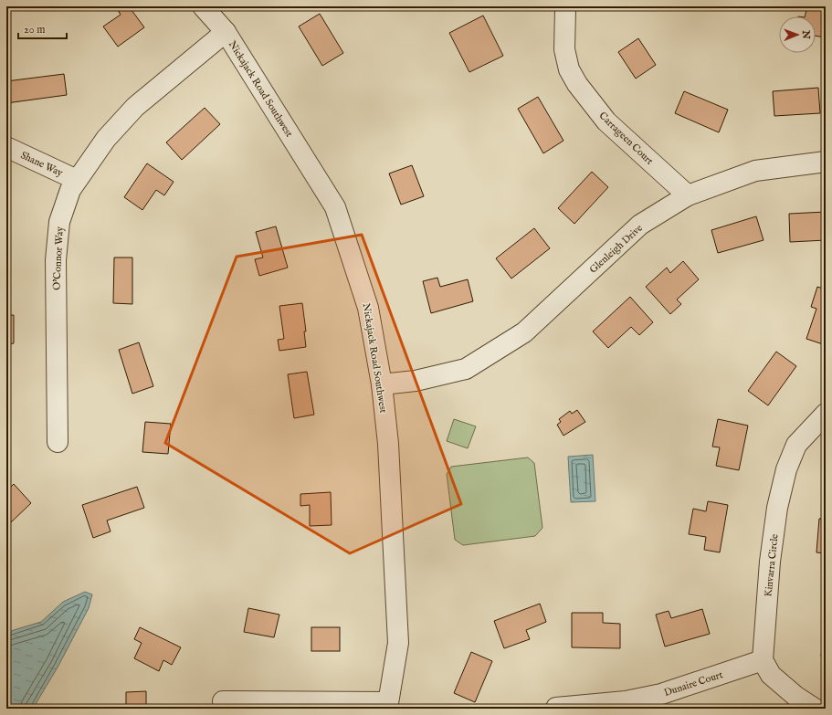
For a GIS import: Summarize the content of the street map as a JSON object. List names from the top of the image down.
{
  "streets": {
    "street": [
      "Nickajack Road Southwest",
      "Carrageen Court",
      "Shane Way",
      "Glenleigh Drive",
      "O'Connor Way",
      "Kinvarra Circle",
      "Dunaire Court"
    ]
  },
  "crossings": [
    ["Nickajack Road Southwest", "Glenleigh Drive"],
    ["Nickajack Road Southwest", "O'Connor Way"],
    ["Carrageen Court", "Glenleigh Drive"],
    ["Shane Way", "O'Connor Way"],
    ["Kinvarra Circle", "Dunaire Court"]
  ],
  "scale_bar": "20 m",
  "north": "right"
}
